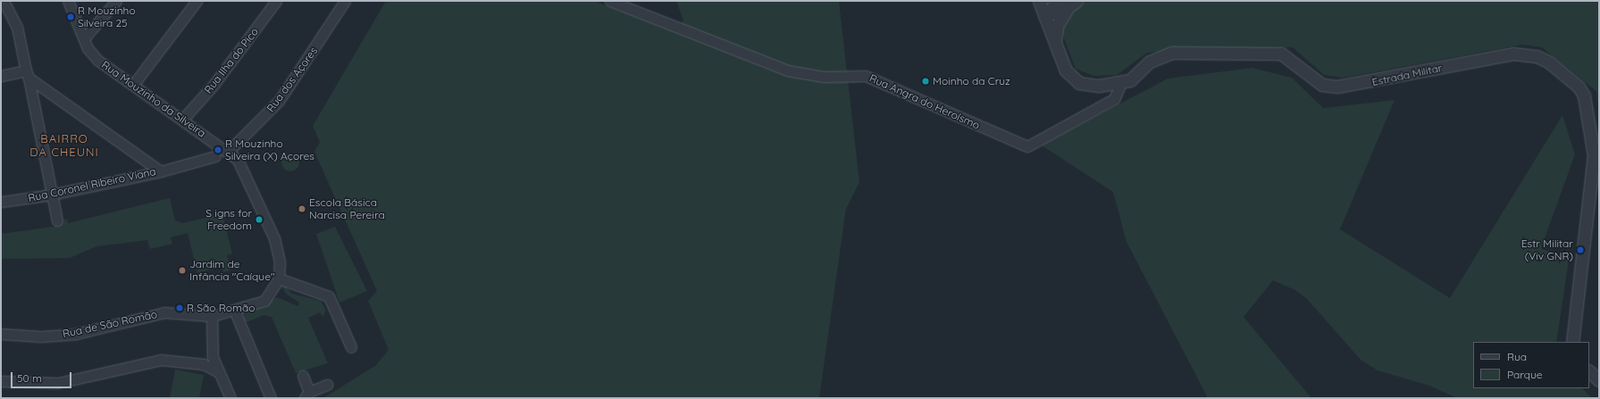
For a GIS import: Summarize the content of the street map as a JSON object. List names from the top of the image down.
{
  "streets": {
    "street": [
      "Rua Ilha do Pico",
      "Estrada Militar",
      "Rua dos Açores",
      "Rua Mouzinho da Silveira",
      "Rua Angra do Heroísmo",
      "Rua Coronel Ribeiro Viana",
      "Rua de São Romão"
    ]
  },
  "crossings": [
    ["Rua Ilha do Pico", "Rua Mouzinho da Silveira"],
    ["Estrada Militar", "Rua Angra do Heroísmo"],
    ["Rua dos Açores", "Rua Mouzinho da Silveira"]
  ],
  "districts": ["BAIRRO DA CHEUNI"],
  "places": [
    "R Mouzinho Silveira 25",
    "Moinho da Cruz",
    "R Mouzinho Silveira (X) Açores",
    "Escola Básica Narcisa Pereira",
    "S igns for Freedom",
    "Estr Militar (Viv GNR)",
    "Jardim de Infância \"Caíque\"",
    "R São Romão"
  ],
  "legend": ["Rua", "Parque"],
  "scale_bar": "50 m"
}
